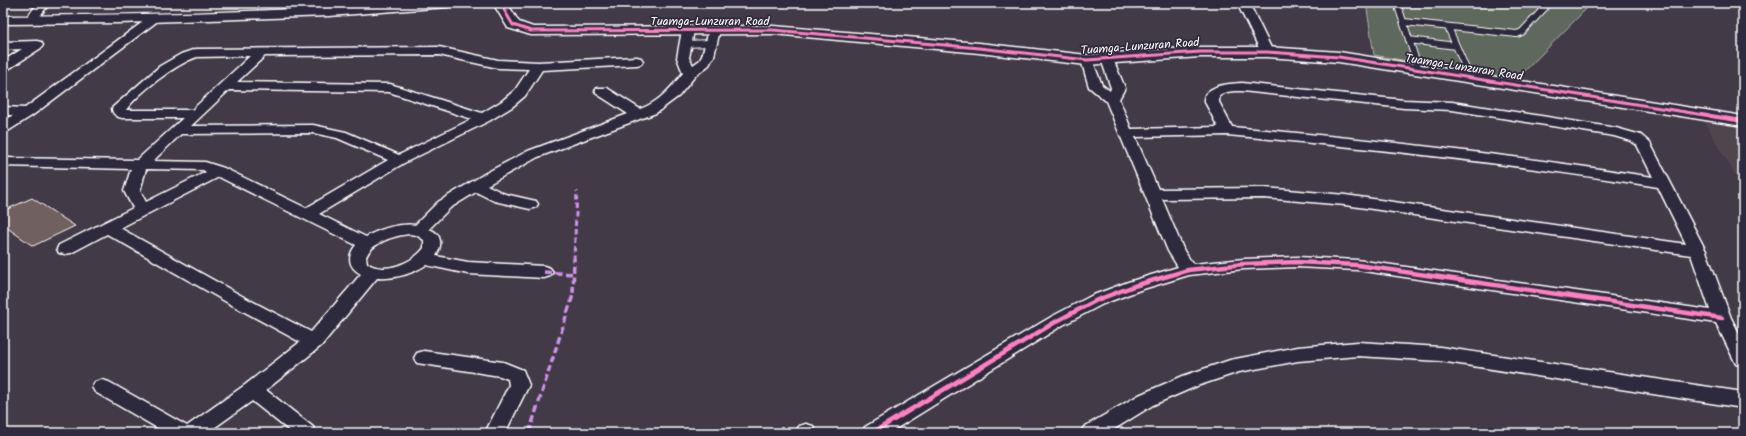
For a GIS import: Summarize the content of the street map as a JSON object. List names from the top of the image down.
{
  "streets": {
    "street": ["Tuamga-Lunzuran Road"]
  }
}
